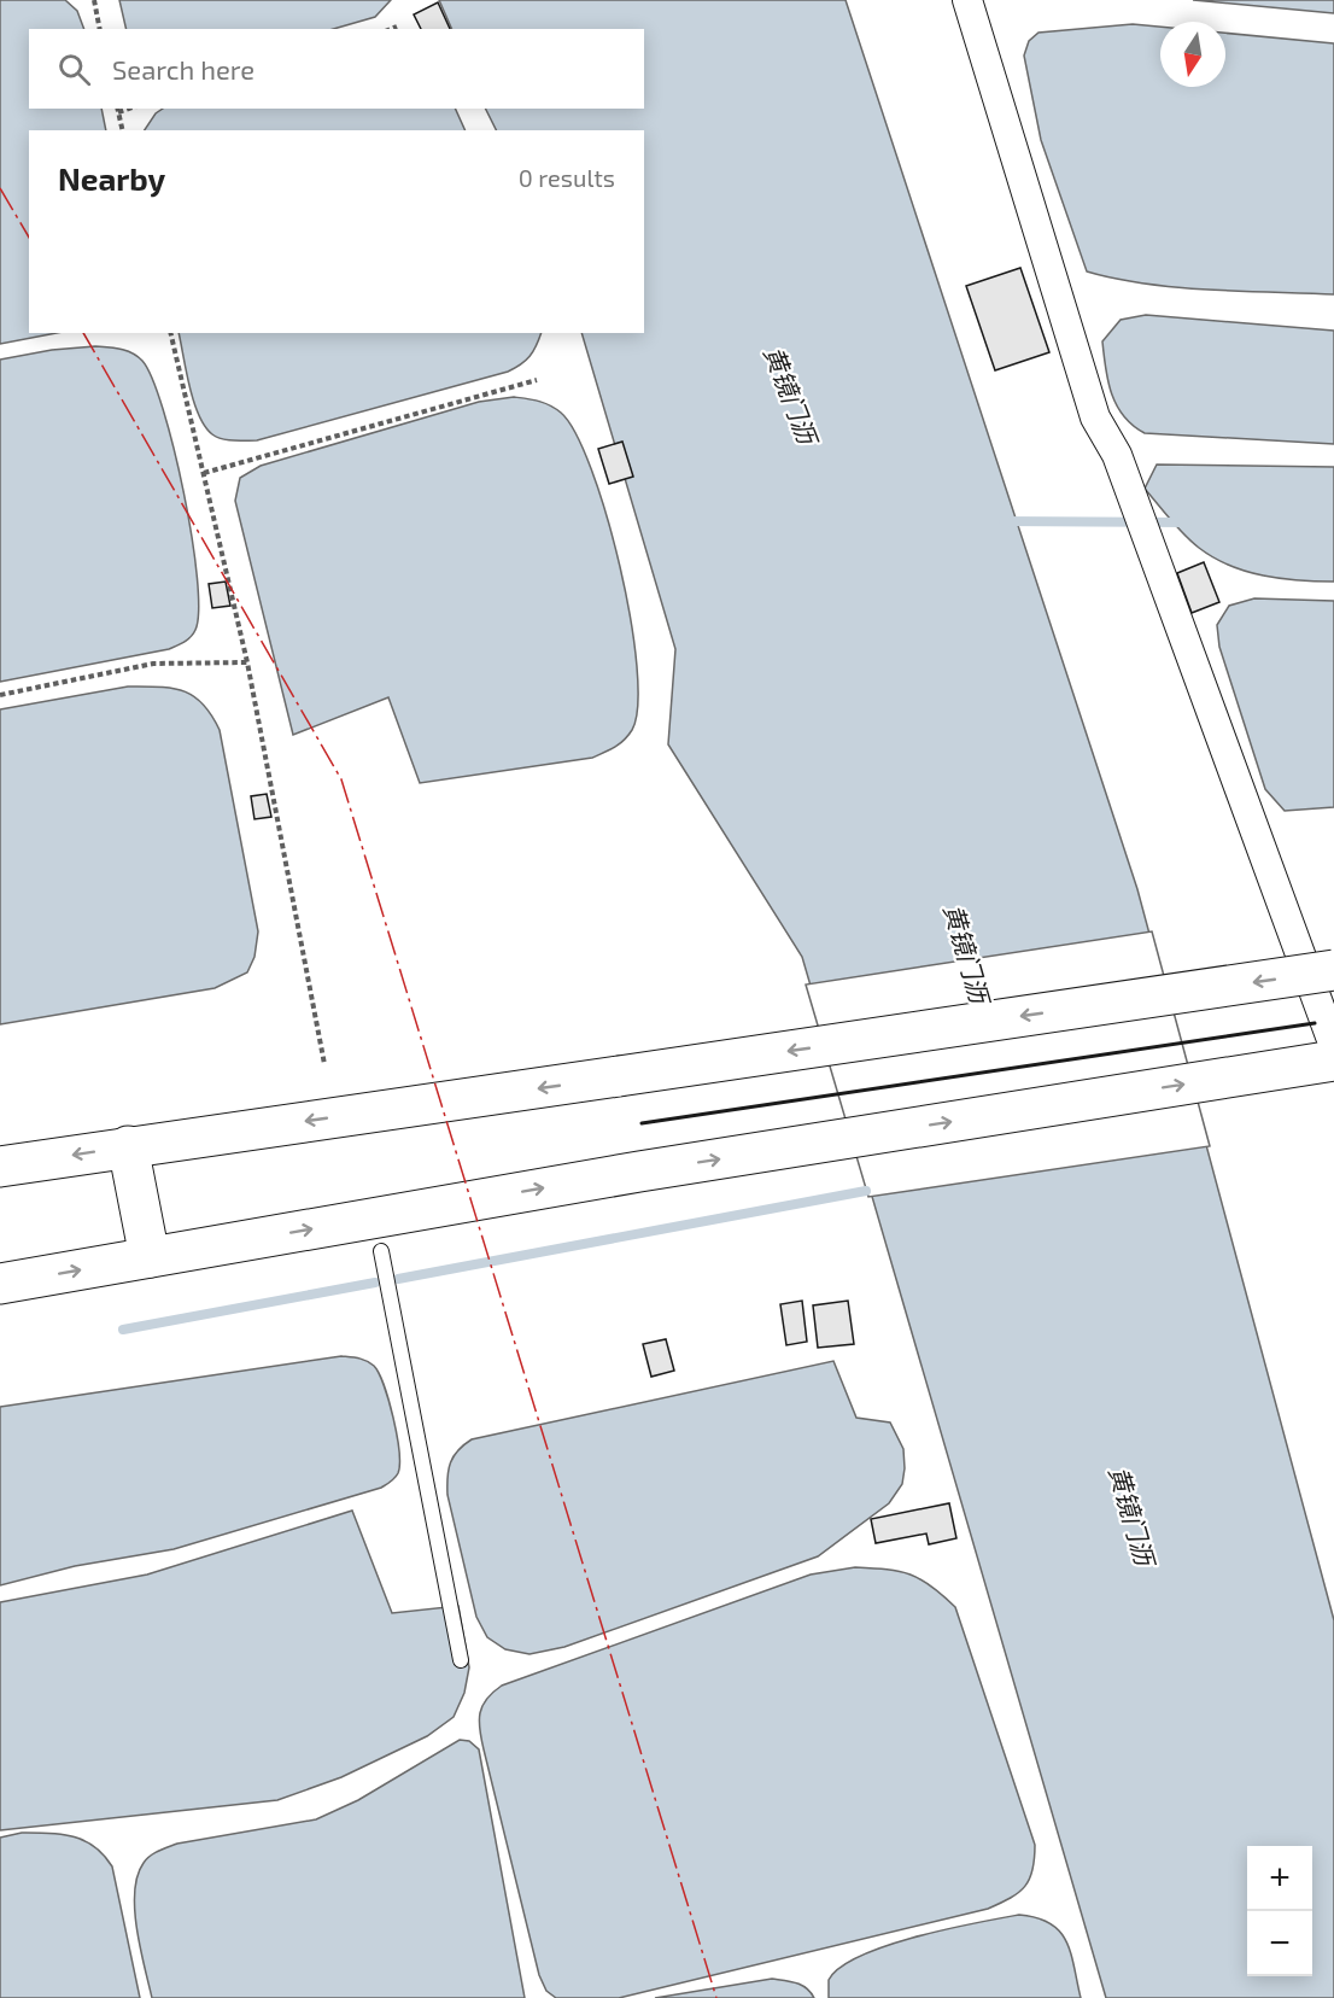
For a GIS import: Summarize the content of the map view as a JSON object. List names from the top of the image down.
{
  "water": ["黄镜门沥"],
  "north": "bottom",
  "page": {
    "search": "Search here",
    "heading": ["Nearby", "0 results"],
    "map_buttons": ["+", "−"]
  }
}
